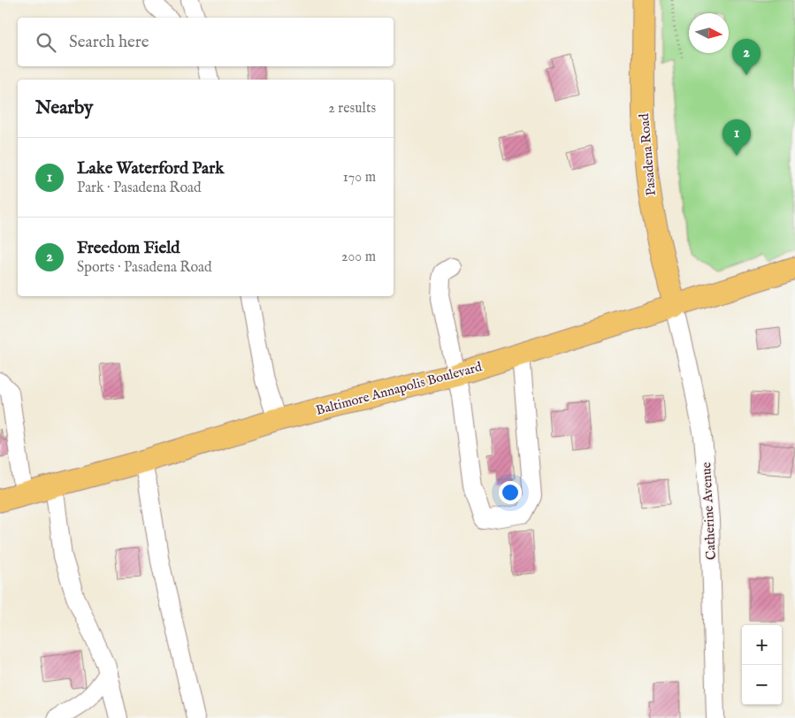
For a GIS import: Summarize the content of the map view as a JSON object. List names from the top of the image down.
{
  "streets": {
    "main road": ["Pasadena Road", "Baltimore Annapolis Boulevard"],
    "street": ["Catherine Avenue"]
  },
  "crossings": [
    ["Pasadena Road", "Baltimore Annapolis Boulevard"],
    ["Pasadena Road", "Catherine Avenue"],
    ["Baltimore Annapolis Boulevard", "Catherine Avenue"]
  ],
  "north": "right",
  "page": {
    "search": "Search here",
    "pins": ["2", "1"],
    "heading": ["Nearby", "2 results"],
    "list": [
      {
        "mark": "1",
        "name": "Lake Waterford Park",
        "note": "Park · Pasadena Road",
        "value": "170 m"
      },
      {
        "mark": "2",
        "name": "Freedom Field",
        "note": "Sports · Pasadena Road",
        "value": "200 m"
      }
    ],
    "map_buttons": ["+", "−"]
  }
}
